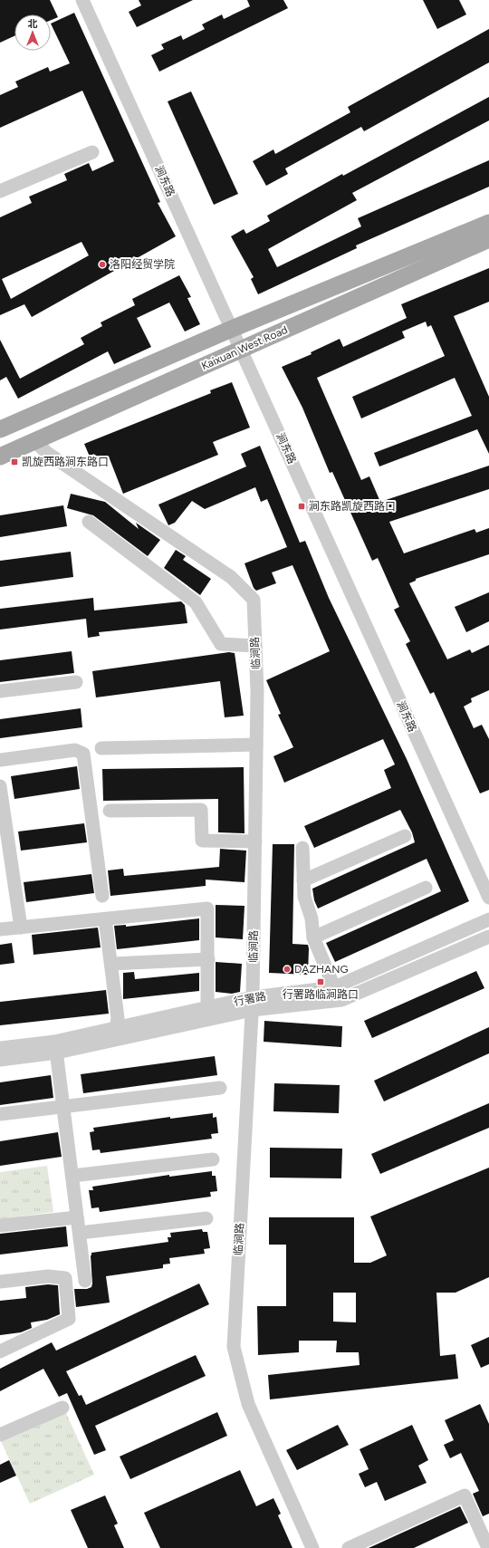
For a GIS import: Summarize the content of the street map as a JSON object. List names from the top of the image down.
{
  "streets": {
    "main road": ["Kaixuan West Road"],
    "street": ["涧东路", "临涧路", "行署路"]
  },
  "crossings": [
    ["涧东路", "Kaixuan West Road"],
    ["Kaixuan West Road", "临涧路"],
    ["临涧路", "行署路"]
  ],
  "places": {
    "other": ["洛阳经贸学院", "DAZHANG"],
    "transit": ["凯旋西路涧东路口", "涧东路凯旋西路口", "行署路临涧路口"]
  },
  "north": "top"
}
